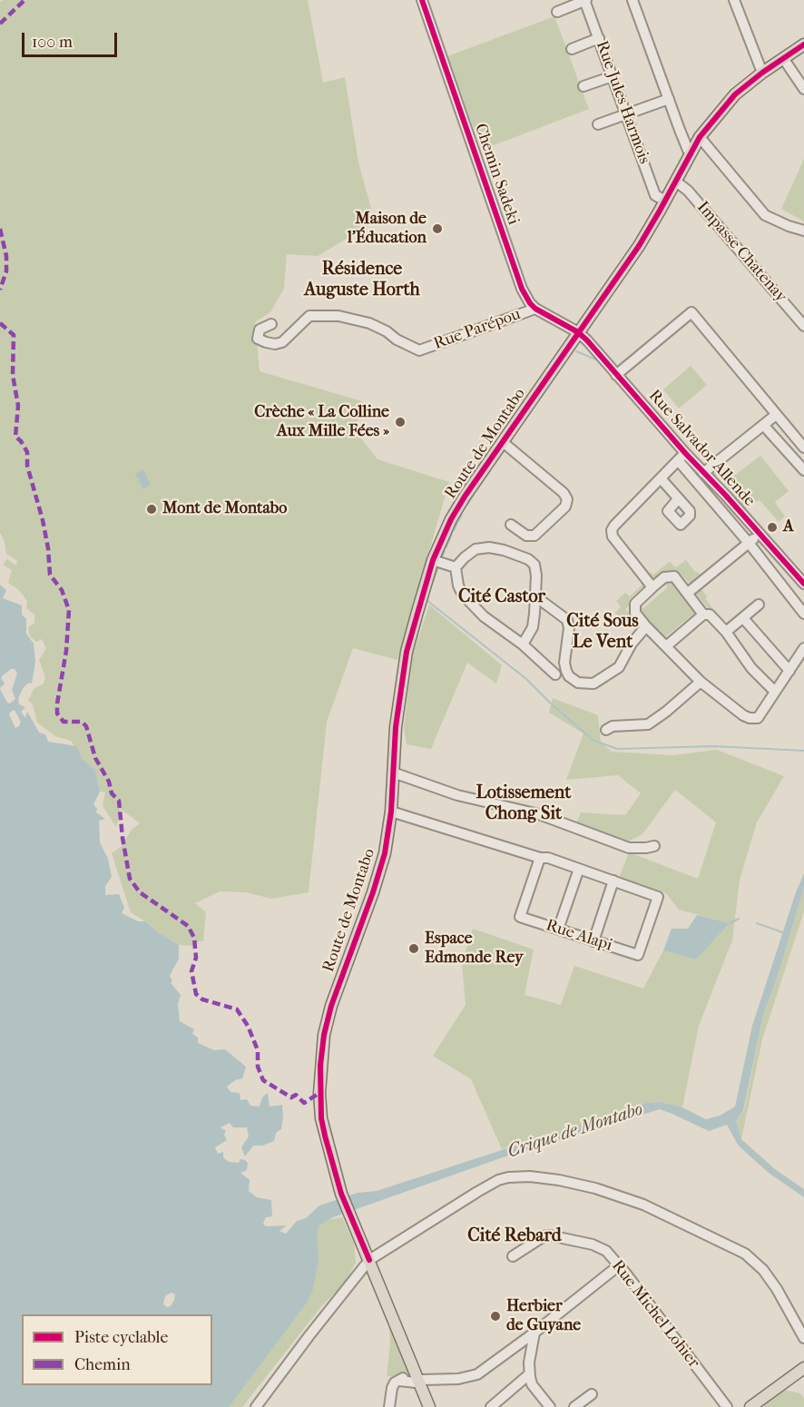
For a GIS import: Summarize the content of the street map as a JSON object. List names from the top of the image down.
{
  "streets": {
    "main road": ["Route de Montabo"],
    "street": [
      "Rue Jules Harmois",
      "Chemin Sadeki",
      "Impasse Chatenay",
      "Rue Parépou",
      "Rue Salvador Allende",
      "Rue Alapi",
      "Rue Michel Lohier"
    ]
  },
  "crossings": [
    ["Rue Jules Harmois", "Route de Montabo"],
    ["Chemin Sadeki", "Rue Parépou"],
    ["Chemin Sadeki", "Route de Montabo"],
    ["Chemin Sadeki", "Rue Salvador Allende"],
    ["Impasse Chatenay", "Route de Montabo"],
    ["Route de Montabo", "Rue Salvador Allende"]
  ],
  "districts": [
    "Résidence Auguste Horth",
    "Cité Castor",
    "Cité Sous Le Vent",
    "Lotissement Chong Sit",
    "Cité Rebard"
  ],
  "water": ["Crique de Montabo"],
  "places": [
    "Maison de l'Éducation",
    "Crèche « La Colline Aux Mille Fées »",
    "Mont de Montabo",
    "A",
    "Espace Edmonde Rey",
    "Herbier de Guyane"
  ],
  "legend": ["Piste cyclable", "Chemin"],
  "scale_bar": "100 m"
}
